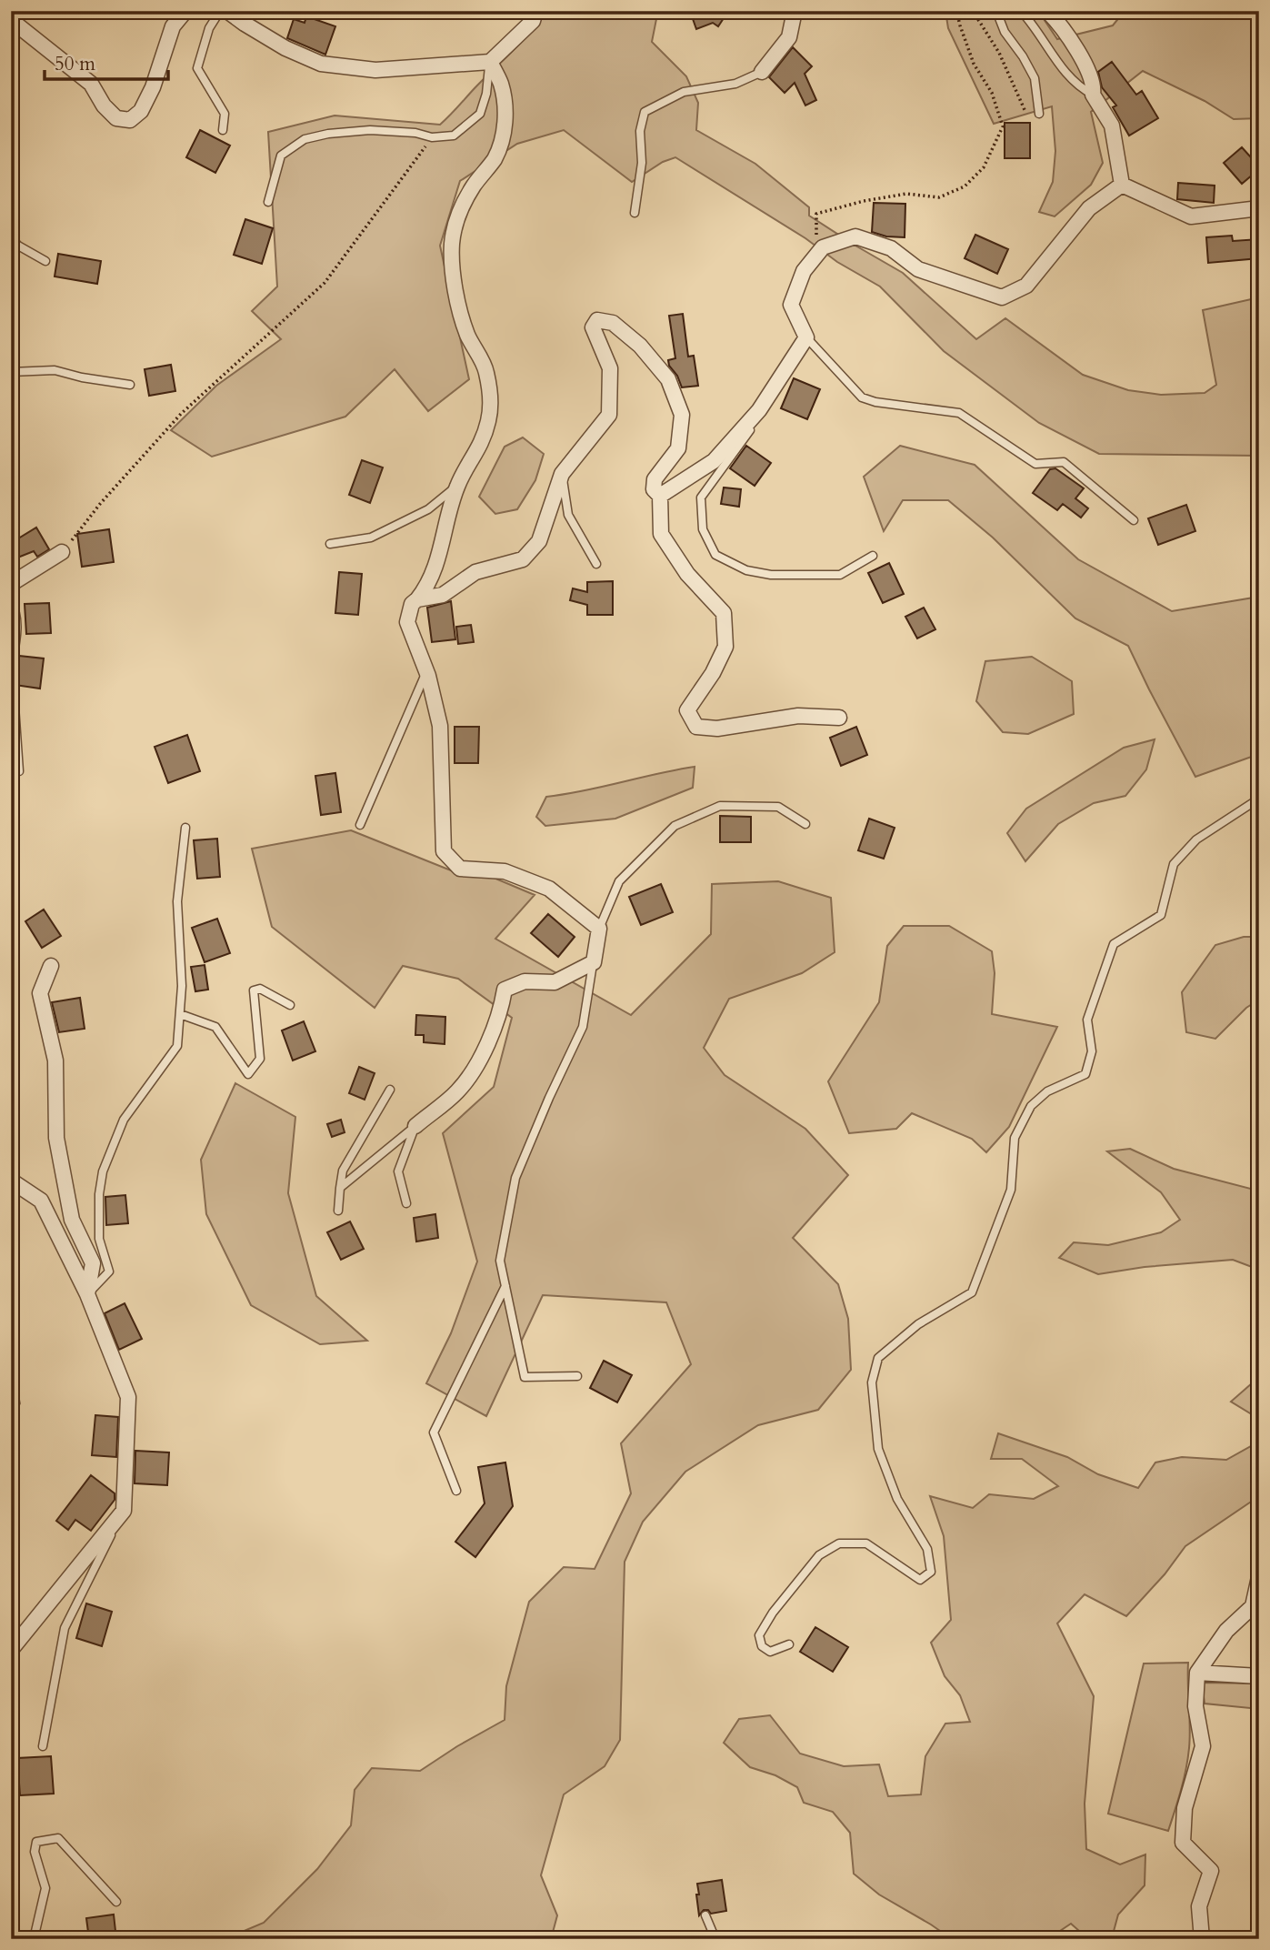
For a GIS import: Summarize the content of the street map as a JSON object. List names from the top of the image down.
{
  "scale_bar": "50 m"
}
